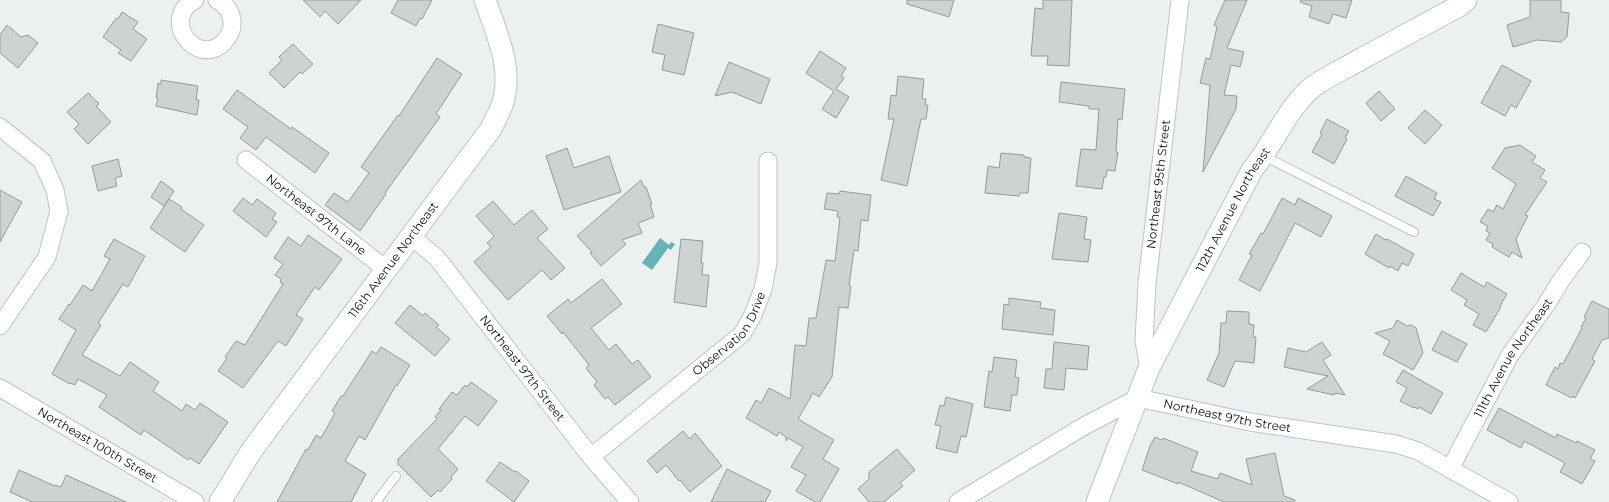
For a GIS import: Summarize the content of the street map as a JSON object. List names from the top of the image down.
{
  "streets": {
    "street": [
      "Northeast 95th Street",
      "112th Avenue Northeast",
      "Northeast 97th Lane",
      "116th Avenue Northeast",
      "Observation Drive",
      "111th Avenue Northeast",
      "Northeast 97th Street",
      "Northeast 100th Street"
    ]
  },
  "crossings": [
    ["Northeast 95th Street", "112th Avenue Northeast"],
    ["112th Avenue Northeast", "Northeast 97th Street"],
    ["Northeast 97th Lane", "116th Avenue Northeast"],
    ["116th Avenue Northeast", "Northeast 97th Street"],
    ["Observation Drive", "Northeast 97th Street"],
    ["111th Avenue Northeast", "Northeast 97th Street"]
  ]
}
